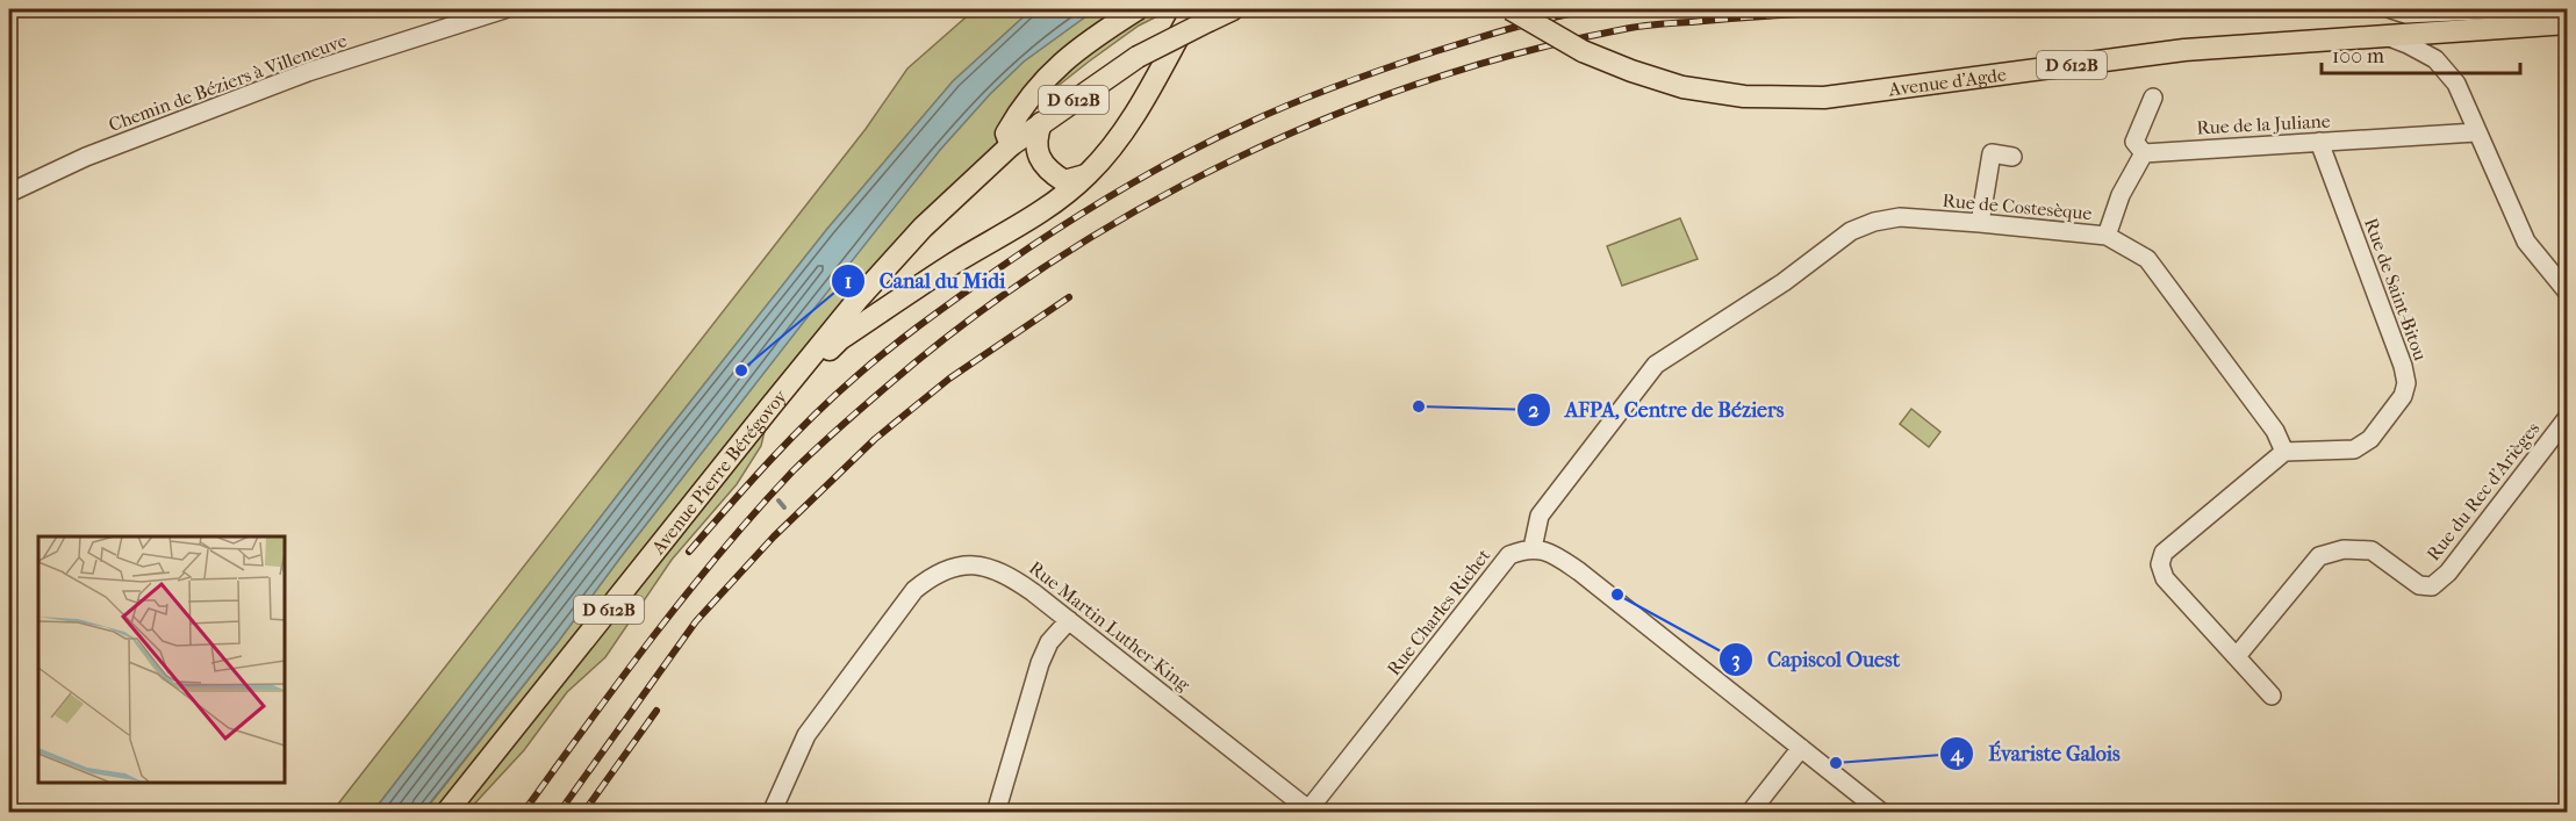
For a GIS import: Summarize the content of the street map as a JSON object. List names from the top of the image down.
{
  "streets": {
    "main road": ["D 612B", "Avenue d'Agde", "Avenue Pierre Bérégovoy"],
    "street": [
      "Chemin de Béziers à Villeneuve",
      "Rue de la Juliane",
      "Rue de Costesèque",
      "Rue de Saint-Bitou",
      "Rue du Rec d'Arièges",
      "Rue Charles Richet",
      "Rue Martin Luther-King"
    ]
  },
  "crossings": [
    ["D 612B", "Avenue Pierre Bérégovoy"],
    ["Rue de la Juliane", "Rue de Saint-Bitou"],
    ["Rue de Costesèque", "Rue de Saint-Bitou"],
    ["Rue de Costesèque", "Rue Charles Richet"],
    ["Rue Charles Richet", "Rue Martin Luther-King"]
  ],
  "places": [
    "Canal du Midi",
    "AFPA, Centre de Béziers",
    "Capiscol Ouest",
    "Évariste Galois"
  ],
  "scale_bar": "100 m"
}
